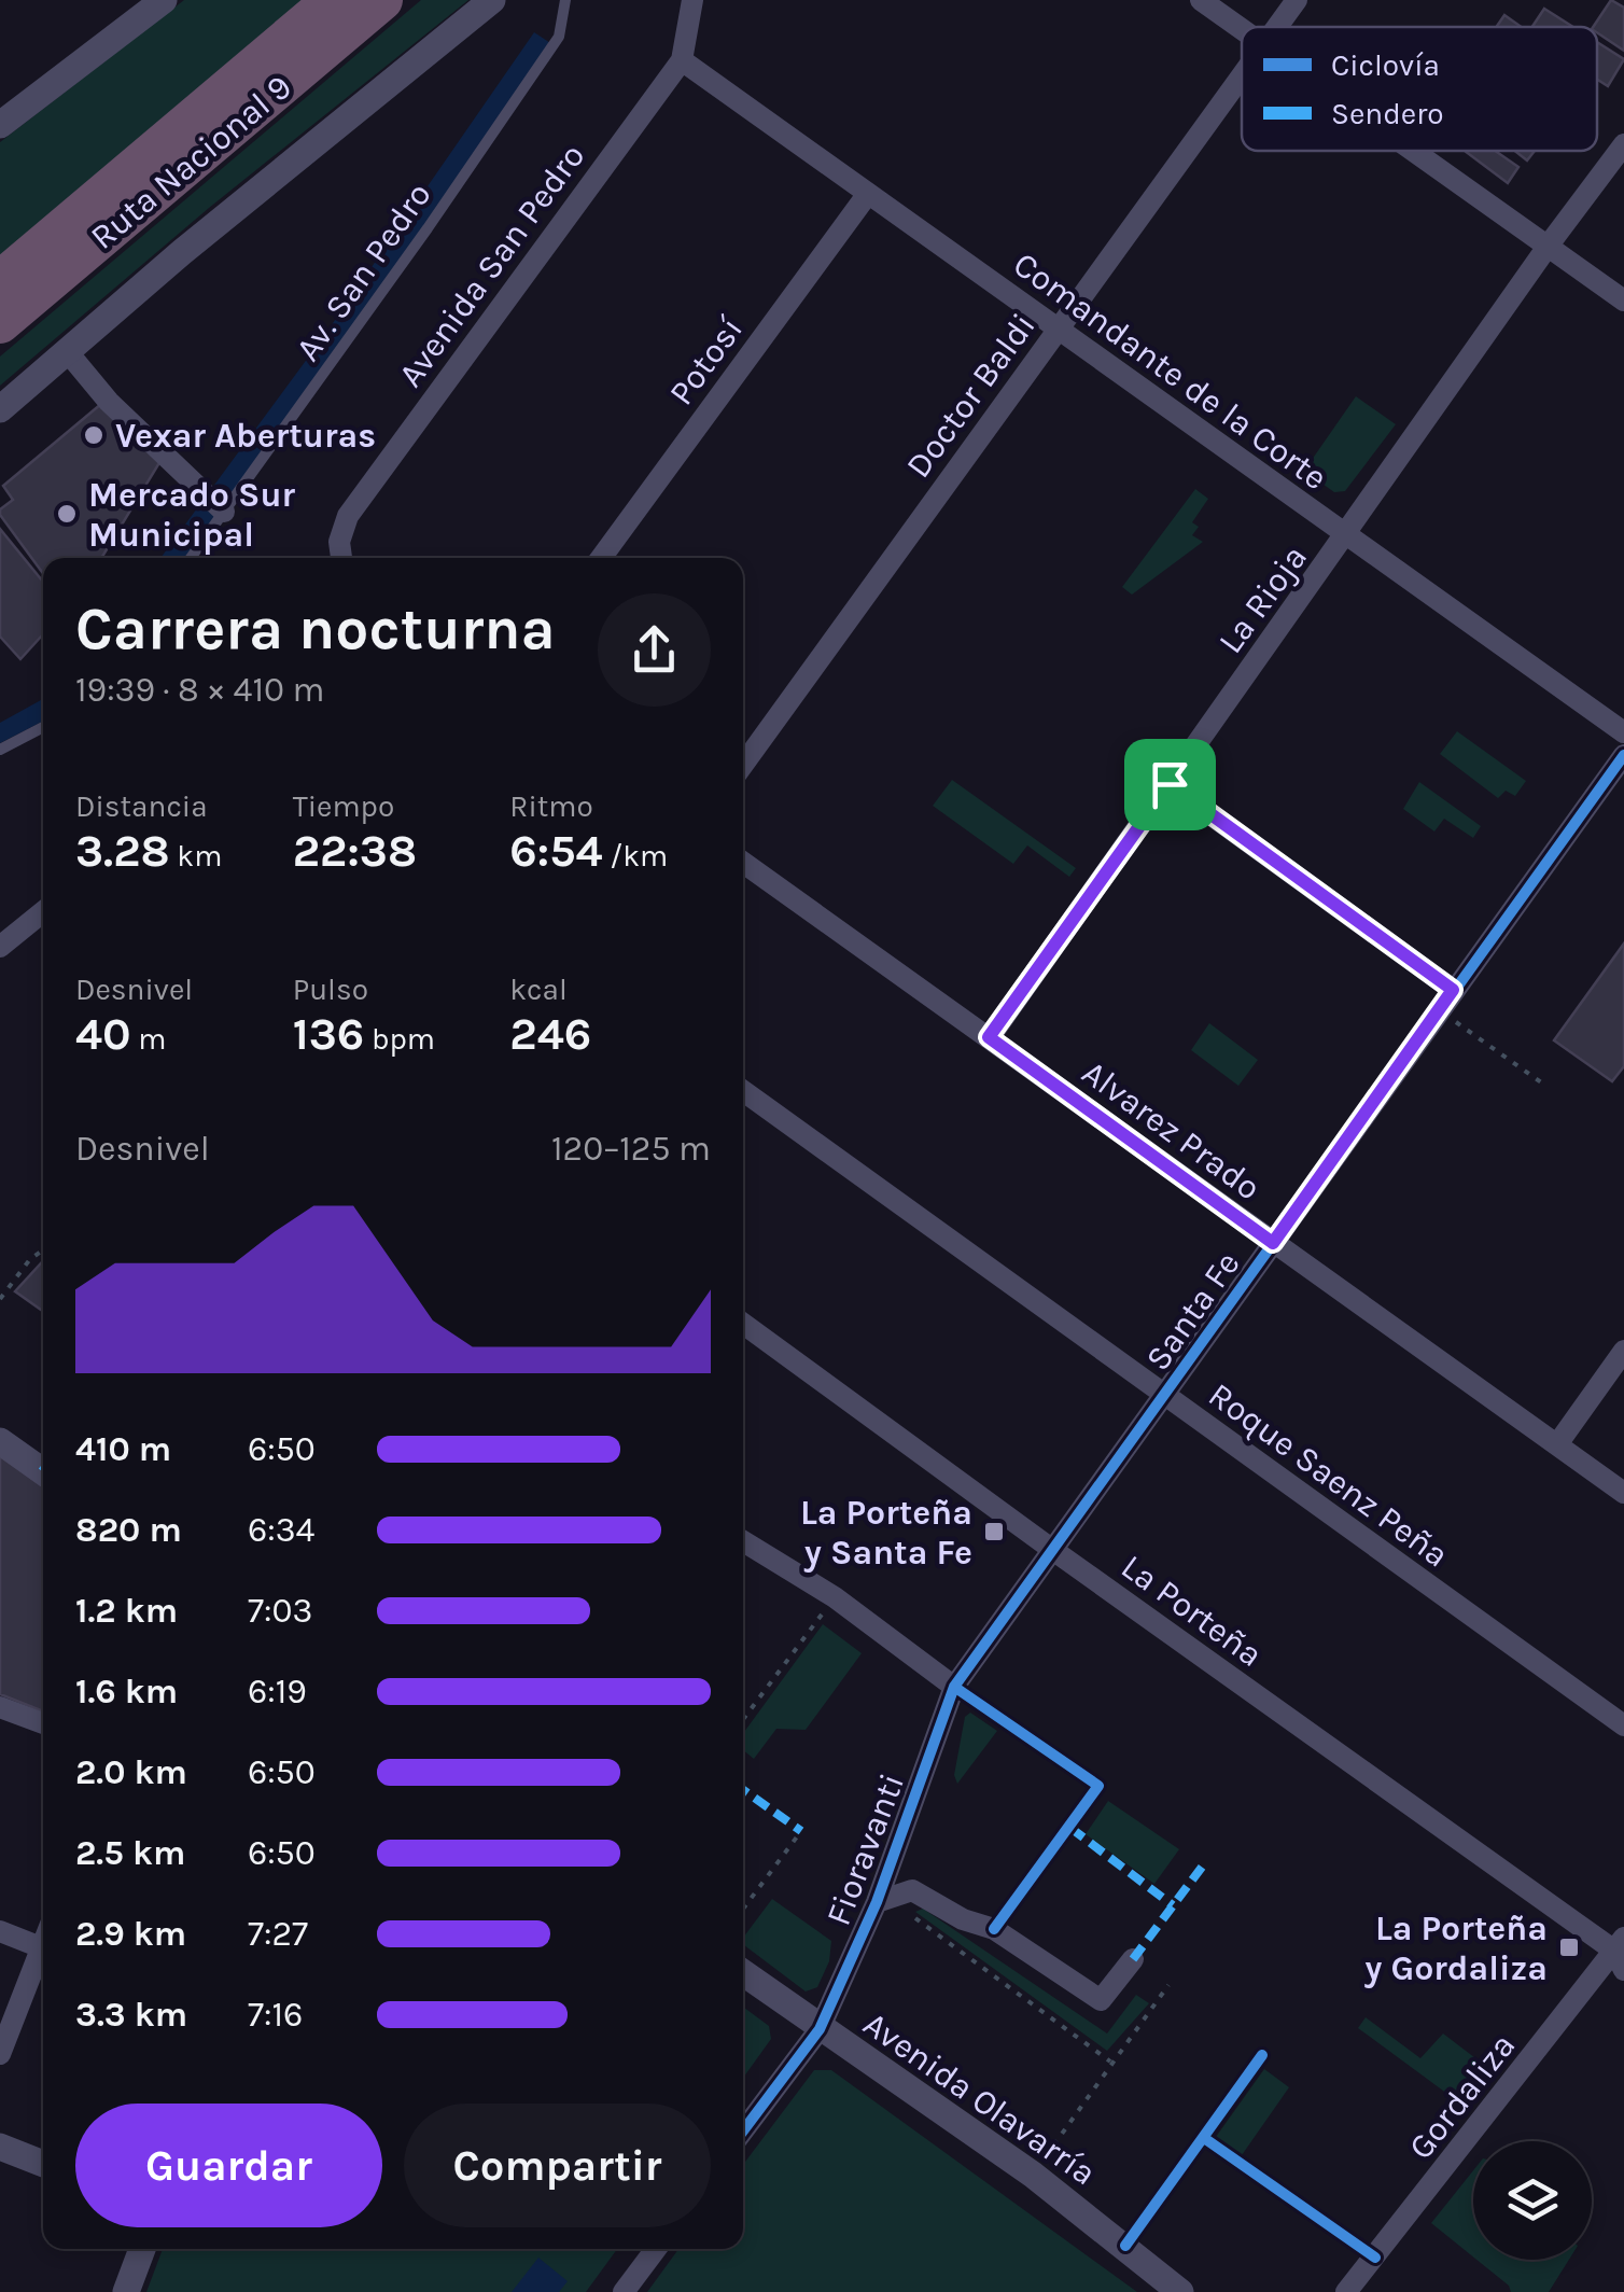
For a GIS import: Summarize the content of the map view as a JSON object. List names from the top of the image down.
{
  "streets": {
    "highway": ["Ruta Nacional 9"],
    "street": [
      "Avenida San Pedro",
      "Potosí",
      "Comandante de la Corte",
      "Doctor Baldi",
      "La Rioja",
      "Alvarez Prado",
      "Santa Fe",
      "Roque Saenz Peña",
      "La Porteña",
      "Fioravanti",
      "Gordaliza",
      "Avenida Olavarría"
    ],
    "lane": ["Av. San Pedro"]
  },
  "crossings": [
    ["Avenida San Pedro", "Comandante de la Corte"],
    ["Potosí", "Comandante de la Corte"],
    ["Comandante de la Corte", "Doctor Baldi"],
    ["Comandante de la Corte", "La Rioja"],
    ["La Rioja", "Alvarez Prado"],
    ["Alvarez Prado", "Santa Fe"],
    ["Santa Fe", "Roque Saenz Peña"],
    ["Santa Fe", "La Porteña"],
    ["Santa Fe", "Fioravanti"],
    ["La Porteña", "Gordaliza"],
    ["Fioravanti", "Avenida Olavarría"]
  ],
  "places": {
    "other": ["Vexar Aberturas", "Mercado Sur Municipal"],
    "transit": ["La Porteña y Santa Fe", "La Porteña y Gordaliza"]
  },
  "legend": ["Ciclovía", "Sendero"],
  "page": {
    "heading": ["Carrera nocturna", "19:39 · 8 × 410 m"],
    "stats": [
      ["Distancia", "3.28 km"],
      ["Tiempo", "22:38"],
      ["Ritmo", "6:54 /km"],
      ["Desnivel", "40 m"],
      ["Pulso", "136 bpm"],
      ["kcal", "246"]
    ],
    "chart": ["Desnivel", "120–125 m"],
    "list": [
      {
        "name": "410 m",
        "note": "6:50"
      },
      {
        "name": "820 m",
        "note": "6:34"
      },
      {
        "name": "1.2 km",
        "note": "7:03"
      },
      {
        "name": "1.6 km",
        "note": "6:19"
      },
      {
        "name": "2.0 km",
        "note": "6:50"
      },
      {
        "name": "2.5 km",
        "note": "6:50"
      },
      {
        "name": "2.9 km",
        "note": "7:27"
      },
      {
        "name": "3.3 km",
        "note": "7:16"
      }
    ],
    "buttons": ["Guardar", "Compartir"]
  }
}
